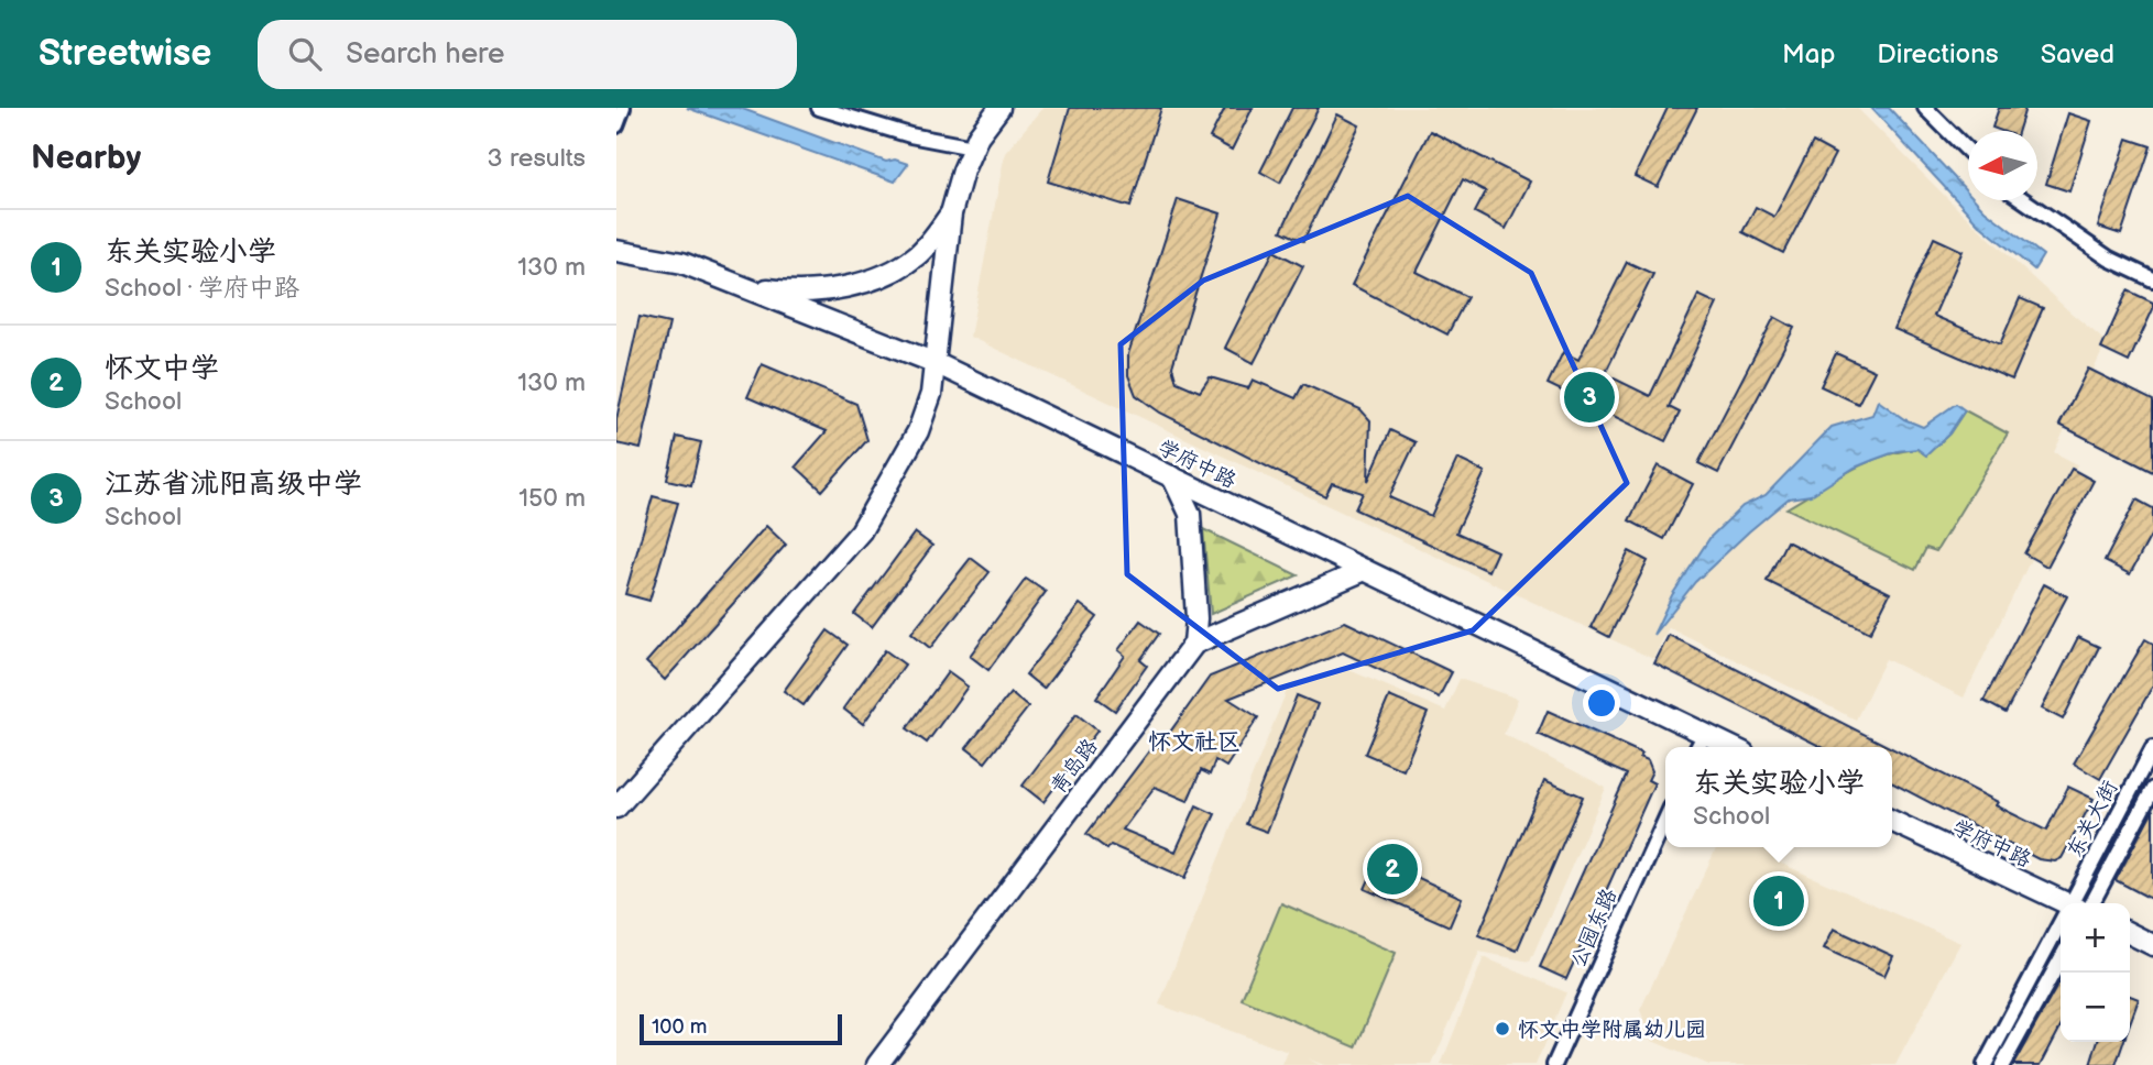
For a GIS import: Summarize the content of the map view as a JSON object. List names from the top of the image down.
{
  "streets": {
    "street": [
      "学府中路",
      "青岛路",
      "东关大街",
      "公园东路"
    ]
  },
  "crossings": [
    ["学府中路", "青岛路"]
  ],
  "districts": ["怀文社区"],
  "places": ["怀文中学附属幼儿园"],
  "scale_bar": "100 m",
  "north": "left",
  "page": {
    "header": "Streetwise",
    "search": "Search here",
    "nav": ["Map", "Directions", "Saved"],
    "heading": ["Nearby", "3 results"],
    "list": [
      {
        "mark": "1",
        "name": "东关实验小学",
        "note": "School · 学府中路",
        "value": "130 m"
      },
      {
        "mark": "2",
        "name": "怀文中学",
        "note": "School",
        "value": "130 m"
      },
      {
        "mark": "3",
        "name": "江苏省沭阳高级中学",
        "note": "School",
        "value": "150 m"
      }
    ],
    "pins": ["3", "2", "1"],
    "popup": ["东关实验小学", "School"],
    "map_buttons": ["+", "−"],
    "scale": "100 m"
  }
}
